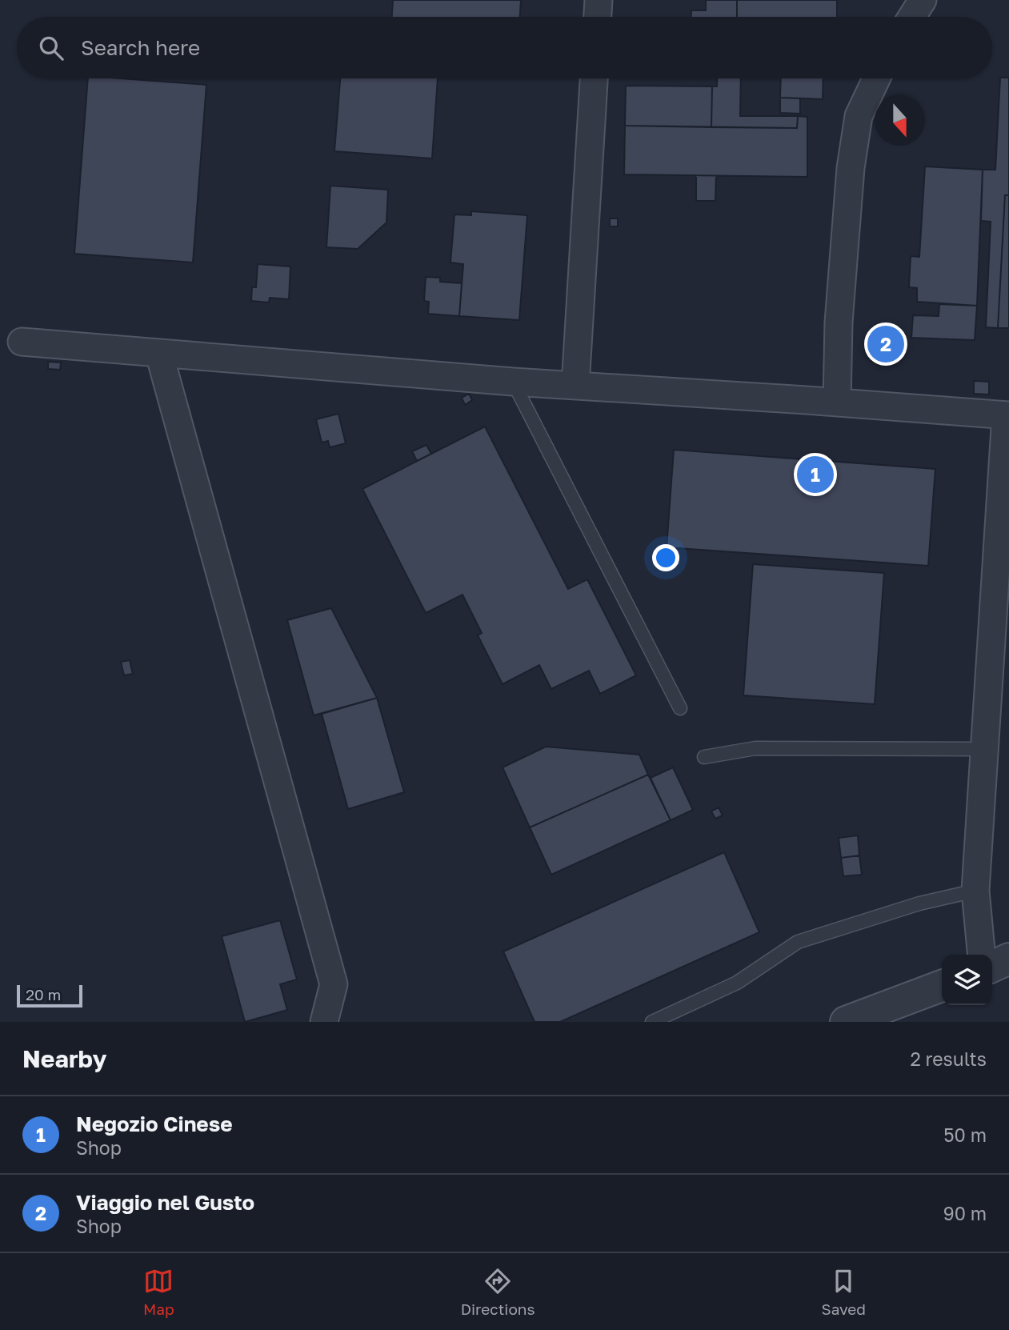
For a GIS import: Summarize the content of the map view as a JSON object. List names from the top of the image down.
{
  "scale_bar": "20 m",
  "north": "bottom",
  "page": {
    "search": "Search here",
    "pins": ["2", "1"],
    "scale": "20 m",
    "heading": ["Nearby", "2 results"],
    "list": [
      {
        "mark": "1",
        "name": "Negozio Cinese",
        "note": "Shop",
        "value": "50 m"
      },
      {
        "mark": "2",
        "name": "Viaggio nel Gusto",
        "note": "Shop",
        "value": "90 m"
      }
    ],
    "nav": ["Map", "Directions", "Saved"]
  }
}
